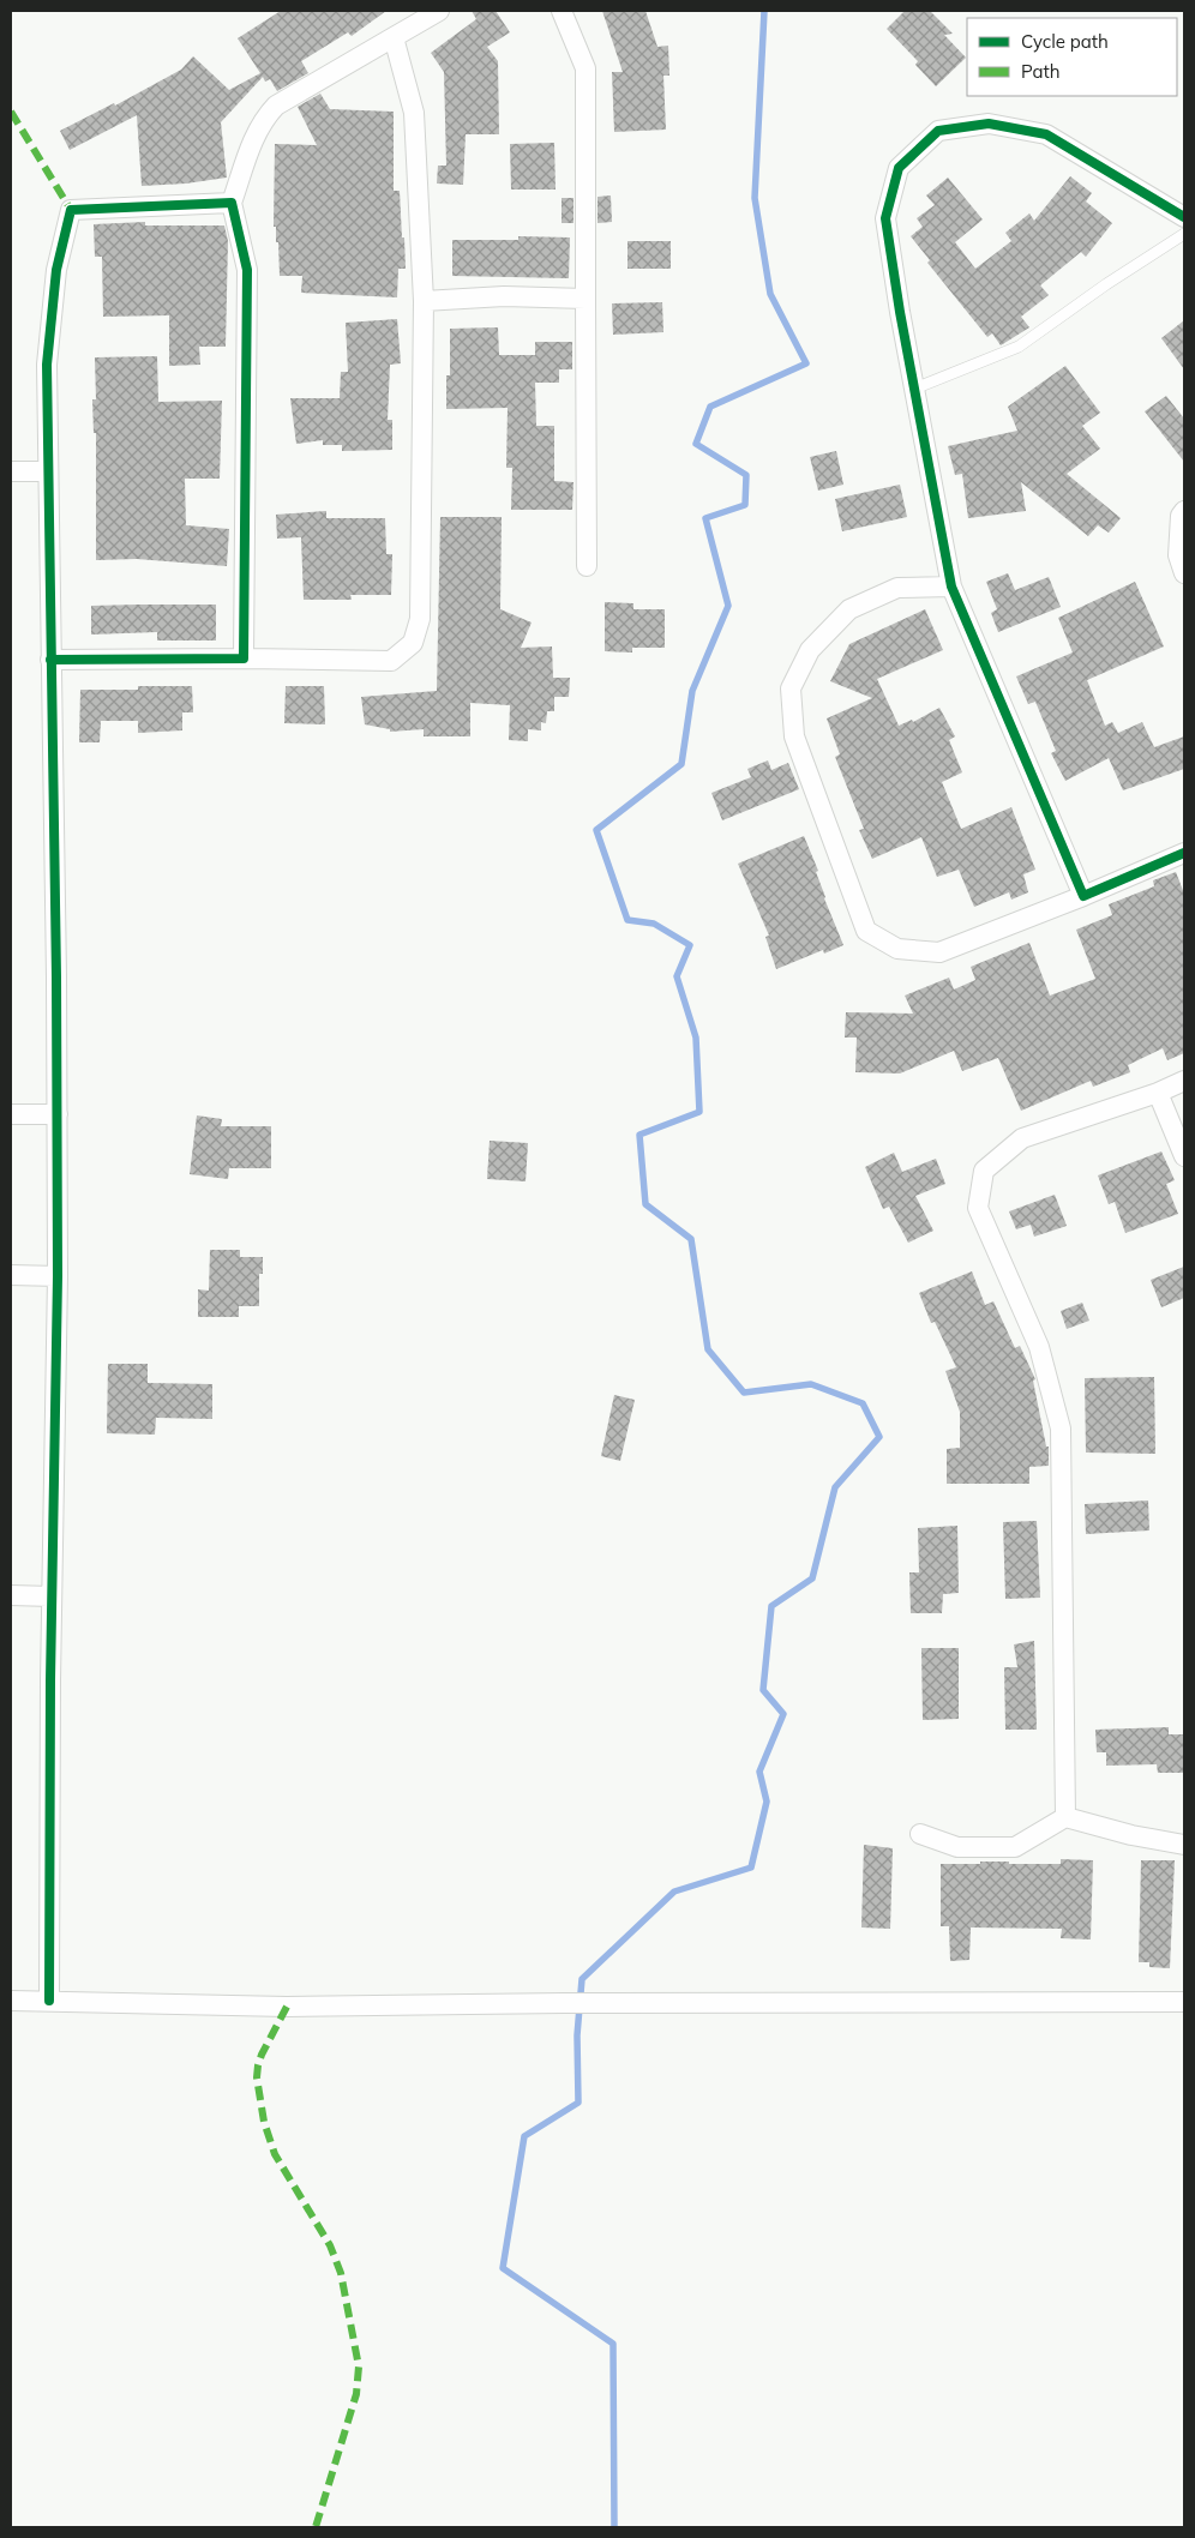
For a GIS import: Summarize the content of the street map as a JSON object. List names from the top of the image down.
{
  "legend": ["Cycle path", "Path"]
}
